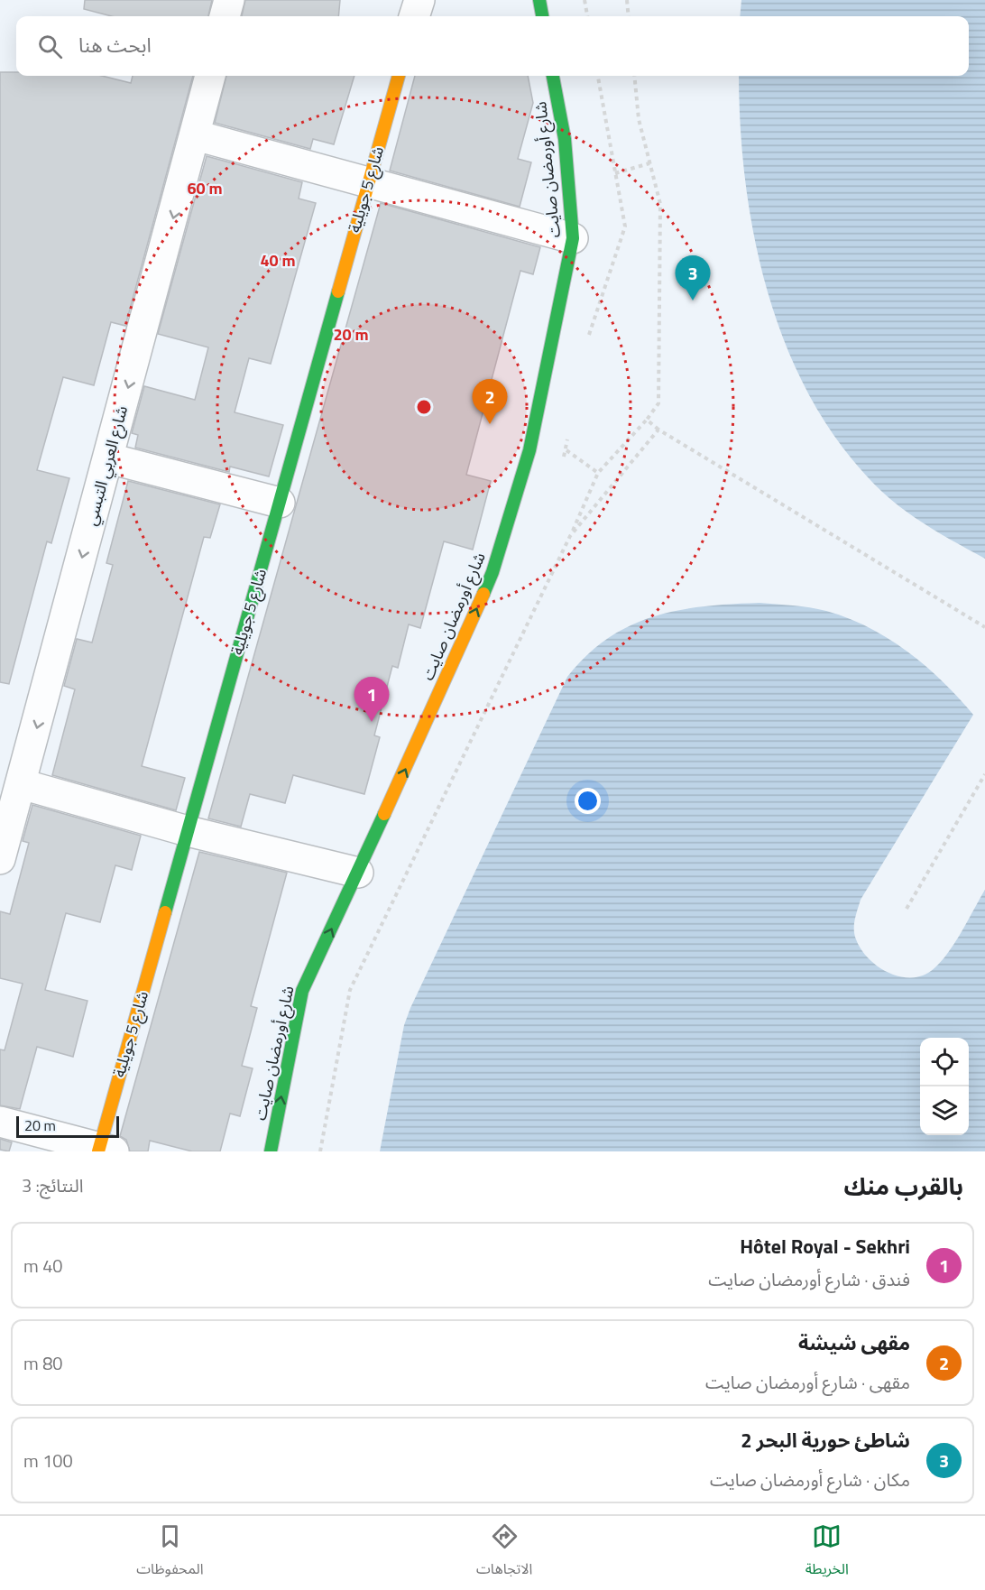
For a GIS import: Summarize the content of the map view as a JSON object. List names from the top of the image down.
{
  "streets": {
    "main road": ["شارع أورمضان صايت", "شارع 5 جويلية"],
    "street": ["شارع العربي التبسي"]
  },
  "one_way": ["شارع أورمضان صايت", "شارع العربي التبسي"],
  "scale_bar": "20 m",
  "page": {
    "search": "ابحث هنا",
    "pins": ["3", "2", "1"],
    "scale": "20 m",
    "heading": ["بالقرب منك", "النتائج: 3"],
    "list": [
      {
        "mark": "1",
        "name": "Hôtel Royal - Sekhri",
        "note": "فندق · شارع أورمضان صايت",
        "value": "40 m"
      },
      {
        "mark": "2",
        "name": "مقهى شيشة",
        "note": "مقهى · شارع أورمضان صايت",
        "value": "80 m"
      },
      {
        "mark": "3",
        "name": "شاطئ حورية البحر 2",
        "note": "مكان · شارع أورمضان صايت",
        "value": "100 m"
      }
    ],
    "nav": ["الخريطة", "الاتجاهات", "المحفوظات"]
  },
  "rings": ["60 m", "40 m", "20 m"]
}
